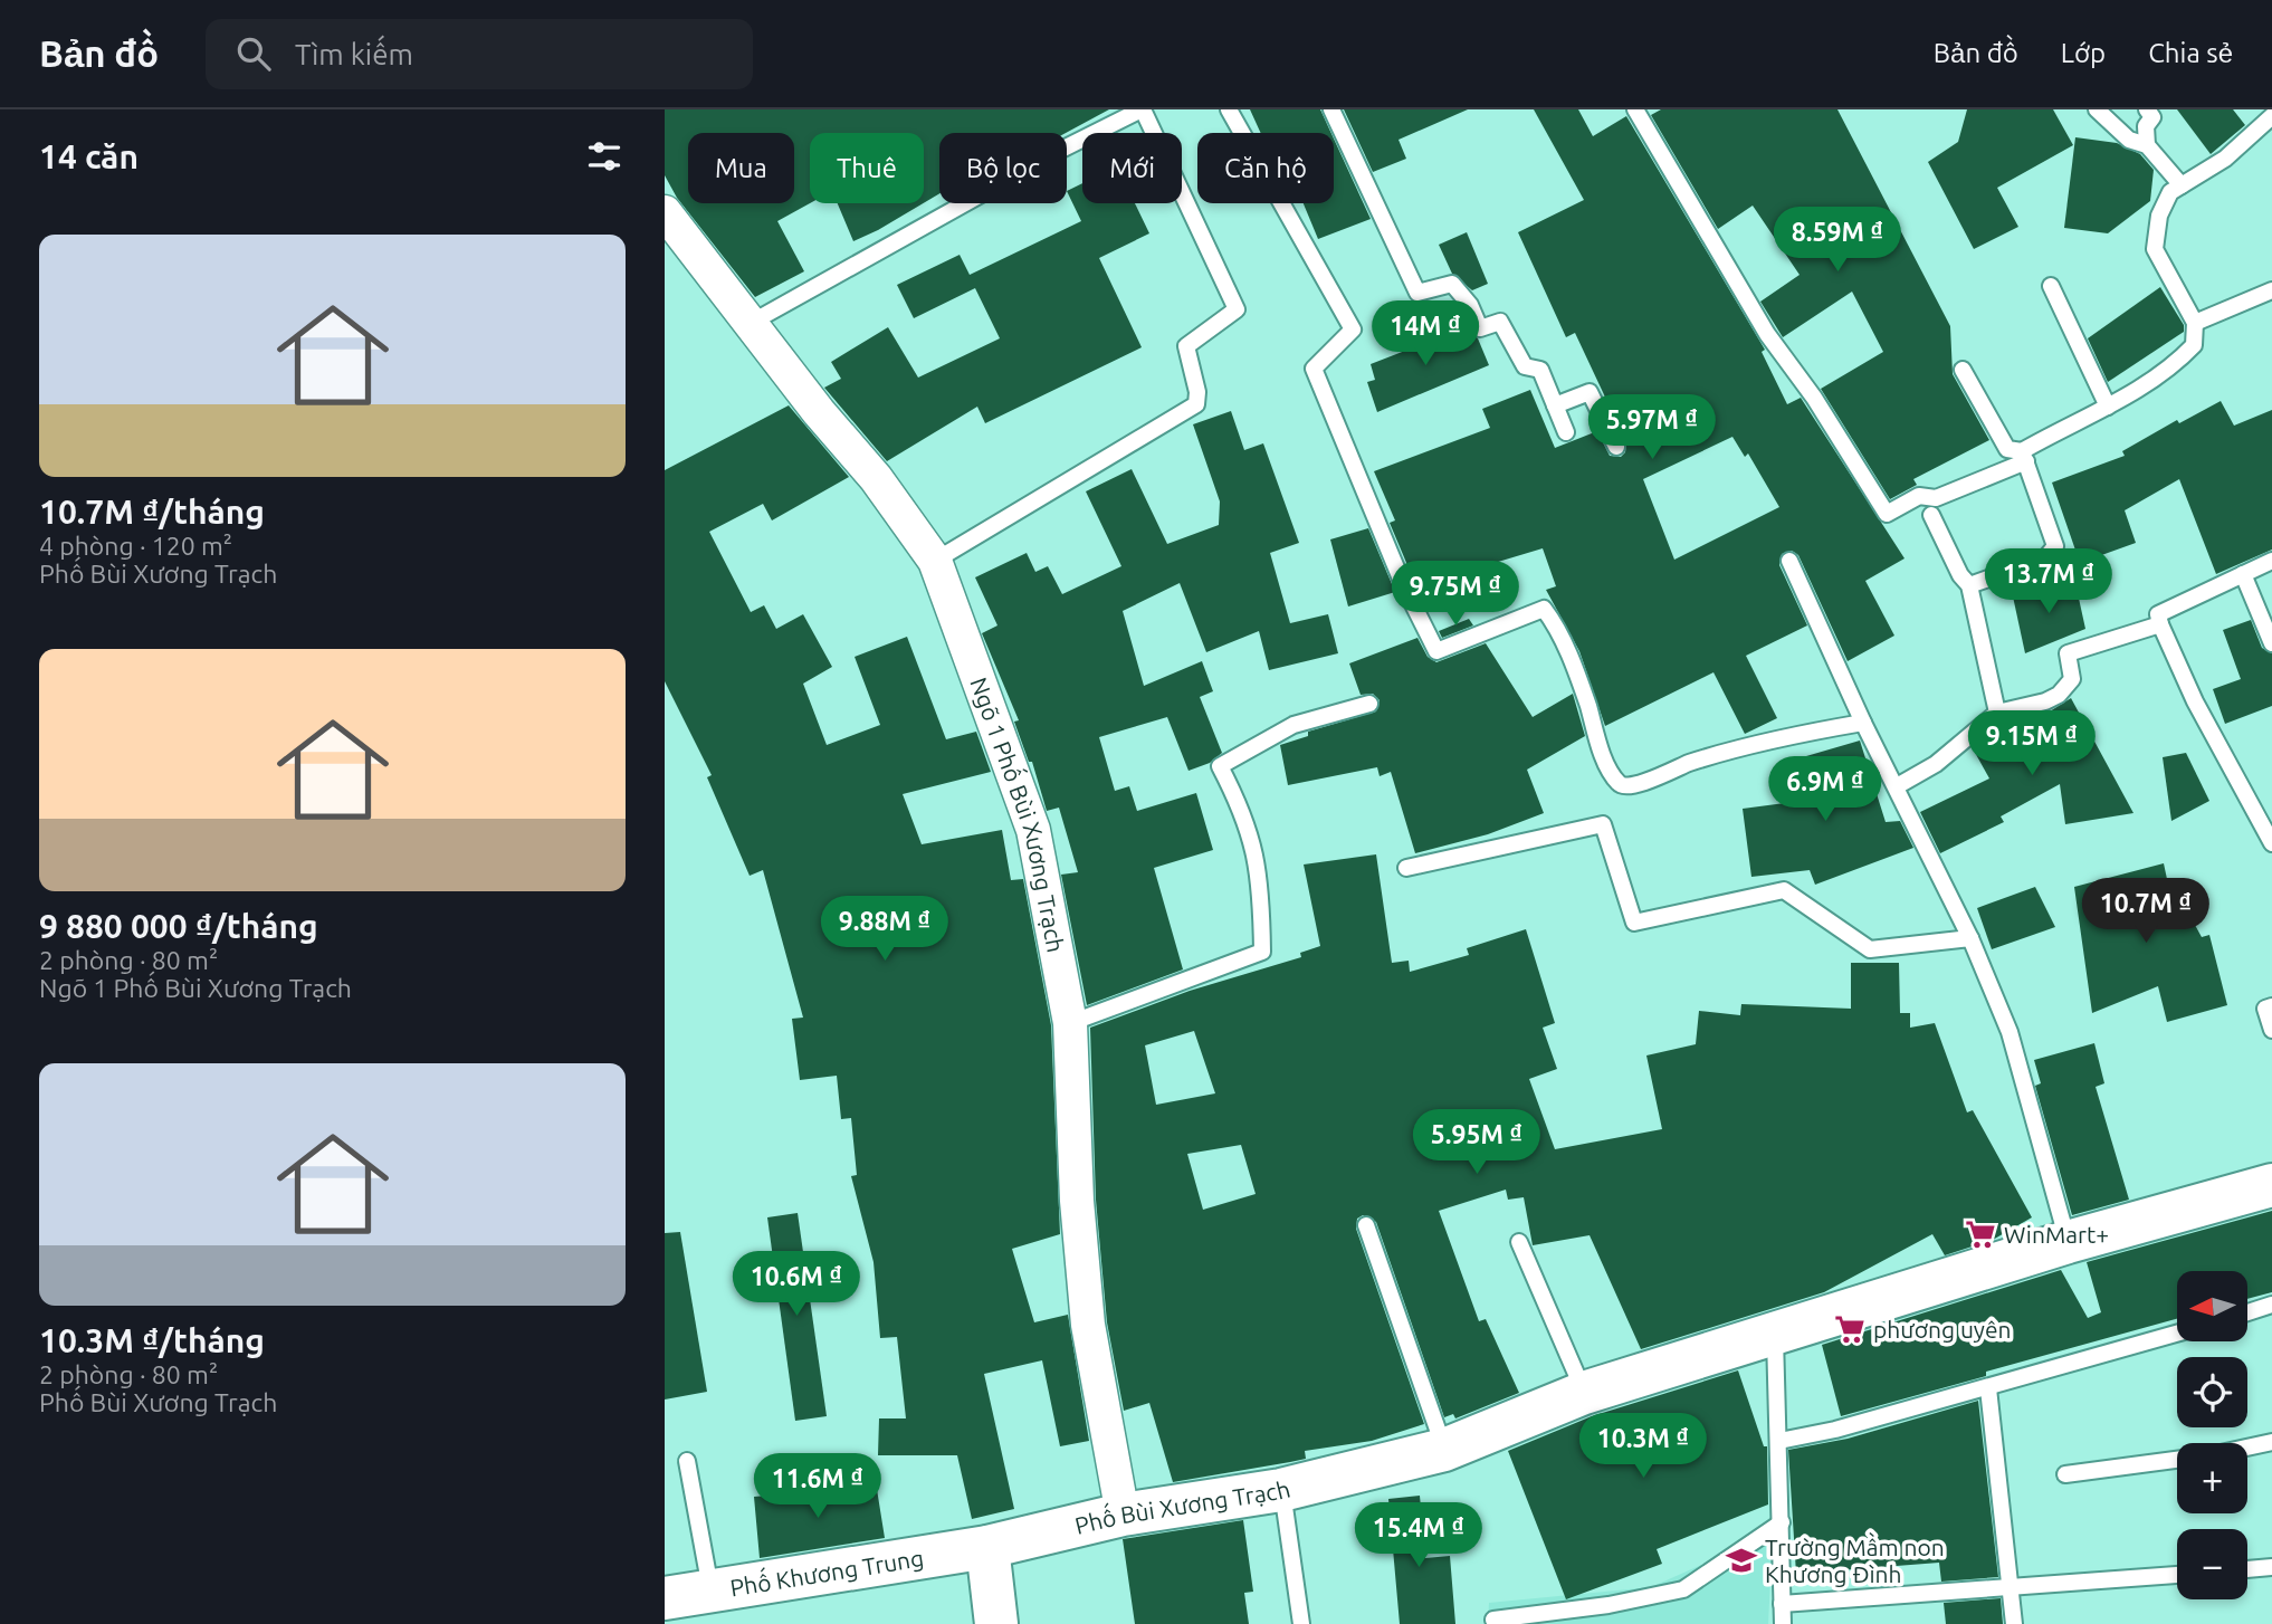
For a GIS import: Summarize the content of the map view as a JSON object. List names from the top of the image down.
{
  "streets": {
    "street": ["Ngõ 1 Phố Bùi Xương Trạch", "Phố Bùi Xương Trạch", "Phố Khương Trung"]
  },
  "crossings": [
    ["Ngõ 1 Phố Bùi Xương Trạch", "Phố Bùi Xương Trạch"],
    ["Phố Bùi Xương Trạch", "Phố Khương Trung"]
  ],
  "places": {
    "supermarket": ["WinMart+", "phương uyên"],
    "school or university": ["Trường Mầm non Khương Đình"]
  },
  "north": "left",
  "page": {
    "header": "Bản đồ",
    "search": "Tìm kiếm",
    "nav": ["Bản đồ", "Lớp", "Chia sẻ"],
    "heading": "14 căn",
    "chip": [
      "Mua",
      "Thuê",
      "Bộ lọc",
      "Mới",
      "Căn hộ"
    ],
    "list": [
      {
        "name": "10.7M ₫/tháng",
        "note": "4 phòng · 120 m² · Phố Bùi Xương Trạch"
      },
      {
        "name": "9 880 000 ₫/tháng",
        "note": "2 phòng · 80 m² · Ngõ 1 Phố Bùi Xương Trạch"
      },
      {
        "name": "10.3M ₫/tháng",
        "note": "2 phòng · 80 m² · Phố Bùi Xương Trạch"
      }
    ],
    "price": [
      "8.59M ₫",
      "14M ₫",
      "5.97M ₫",
      "13.7M ₫",
      "9.75M ₫",
      "9.15M ₫",
      "6.9M ₫",
      "10.7M ₫",
      "9.88M ₫",
      "5.95M ₫",
      "10.6M ₫",
      "10.3M ₫",
      "11.6M ₫",
      "15.4M ₫"
    ],
    "map_buttons": ["+", "−"]
  }
}
